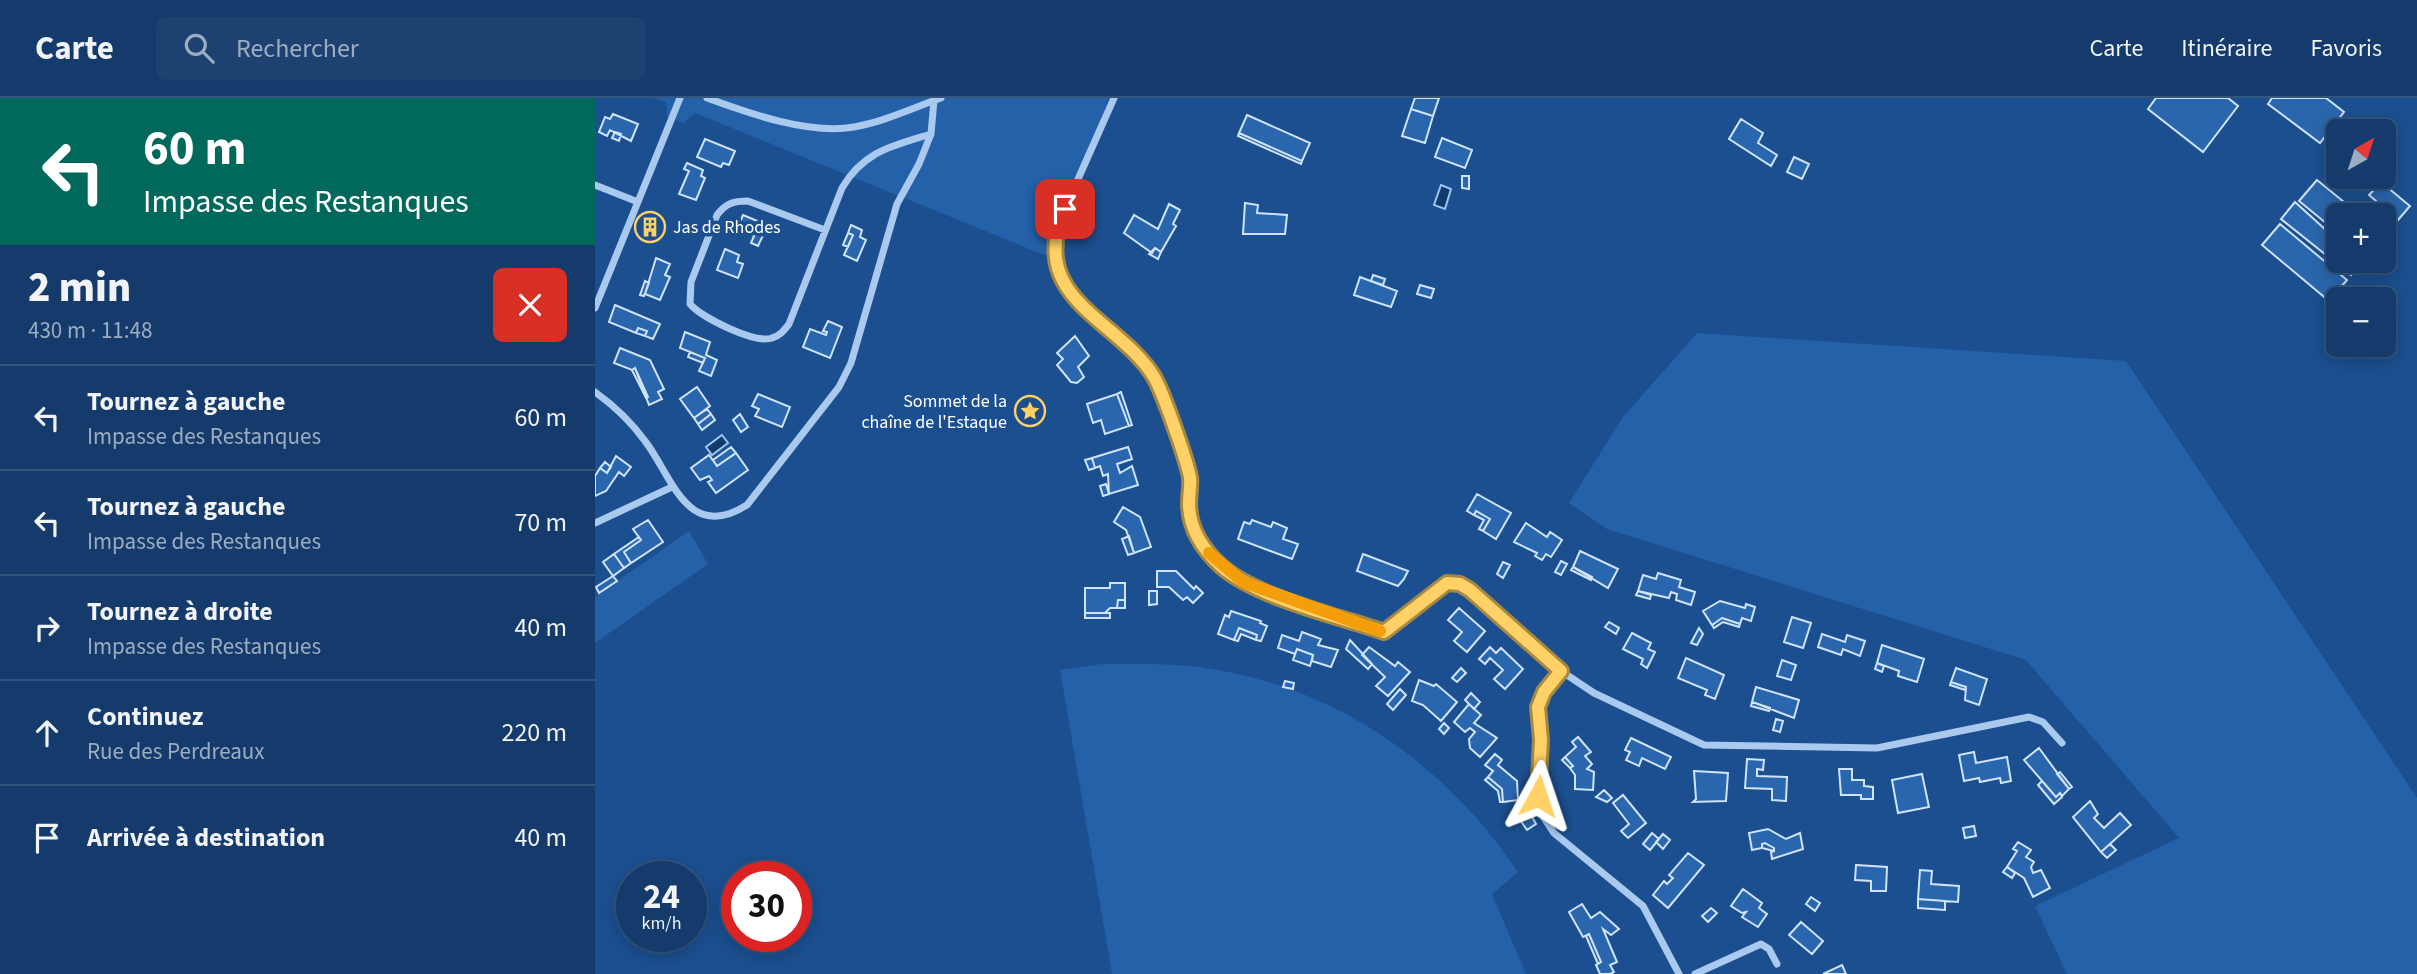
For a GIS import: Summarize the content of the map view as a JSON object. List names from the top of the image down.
{
  "places": {
    "building": ["Jas de Rhodes"],
    "place": ["Sommet de la chaîne de l'Estaque"]
  },
  "north": "top right",
  "page": {
    "header": "Carte",
    "search": "Rechercher",
    "nav": ["Carte", "Itinéraire", "Favoris"],
    "turn": ["60 m", "Impasse des Restanques"],
    "map_buttons": ["+", "−"],
    "heading": ["2 min", "430 m · 11:48"],
    "list": [
      {
        "name": "Tournez à gauche",
        "note": "Impasse des Restanques",
        "value": "60 m"
      },
      {
        "name": "Tournez à gauche",
        "note": "Impasse des Restanques",
        "value": "70 m"
      },
      {
        "name": "Tournez à droite",
        "note": "Impasse des Restanques",
        "value": "40 m"
      },
      {
        "name": "Continuez",
        "note": "Rue des Perdreaux",
        "value": "220 m"
      },
      {
        "name": "Arrivée à destination",
        "value": "40 m"
      }
    ],
    "speed": "24 km/h",
    "limit": "30"
  }
}
